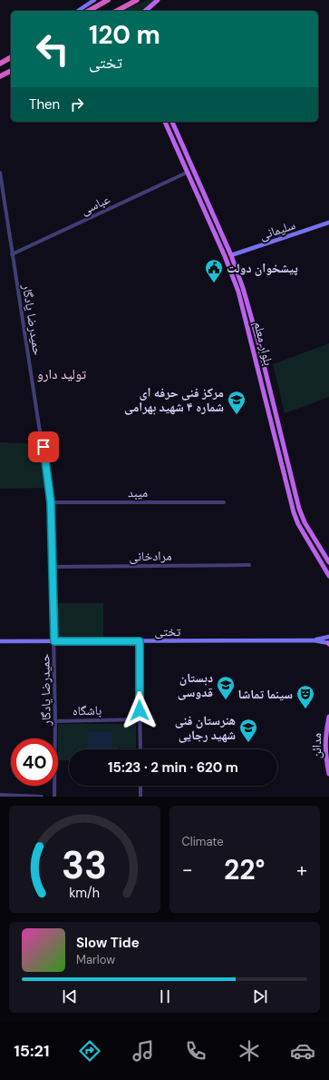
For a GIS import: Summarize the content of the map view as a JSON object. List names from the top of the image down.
{
  "streets": {
    "main road": [
      "سلیمانی",
      "بلوار معلم",
      "تختی",
      "مدائن"
    ],
    "street": [
      "عباسی",
      "حمیدرضا یادگار",
      "میبد",
      "مرادخانی",
      "باشگاه"
    ]
  },
  "crossings": [
    ["عباسی", "حمیدرضا یادگار"],
    ["عباسی", "بلوار معلم"],
    ["سلیمانی", "بلوار معلم"],
    ["حمیدرضا یادگار", "میبد"],
    ["حمیدرضا یادگار", "مرادخانی"],
    ["حمیدرضا یادگار", "تختی"],
    ["حمیدرضا یادگار", "باشگاه"]
  ],
  "districts": ["تولید دارو"],
  "places": {
    "public building": ["پیشخوان دولت"],
    "school or university": ["مرکز فنی حرفه ای شماره ۴ شهید بهرامی", "دبستان قدوسی", "هنرستان فنی شهید رجایی"],
    "theatre": ["سینما تماشا"]
  },
  "page": {
    "turn": ["120 m", "تختی"],
    "then": "Then",
    "limit": "40",
    "trip": "15:23 · 2 min · 620 m",
    "tile": "Climate",
    "heat": ["−", "22°", "+"],
    "song": ["Slow Tide", "Marlow"],
    "tabs": "15:21",
    "gauge": ["33", "km/h"]
  }
}
